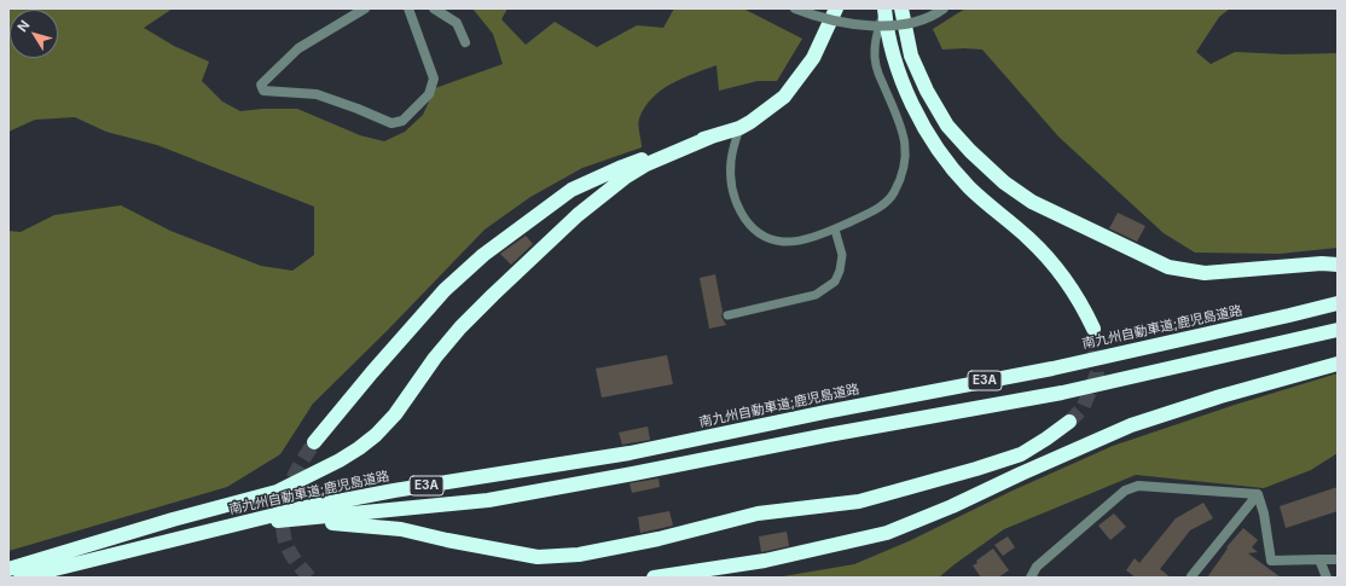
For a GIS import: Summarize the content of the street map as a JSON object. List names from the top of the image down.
{
  "streets": {
    "highway": ["南九州自動車道;鹿児島道路", "E3A"]
  },
  "north": "top left"
}
